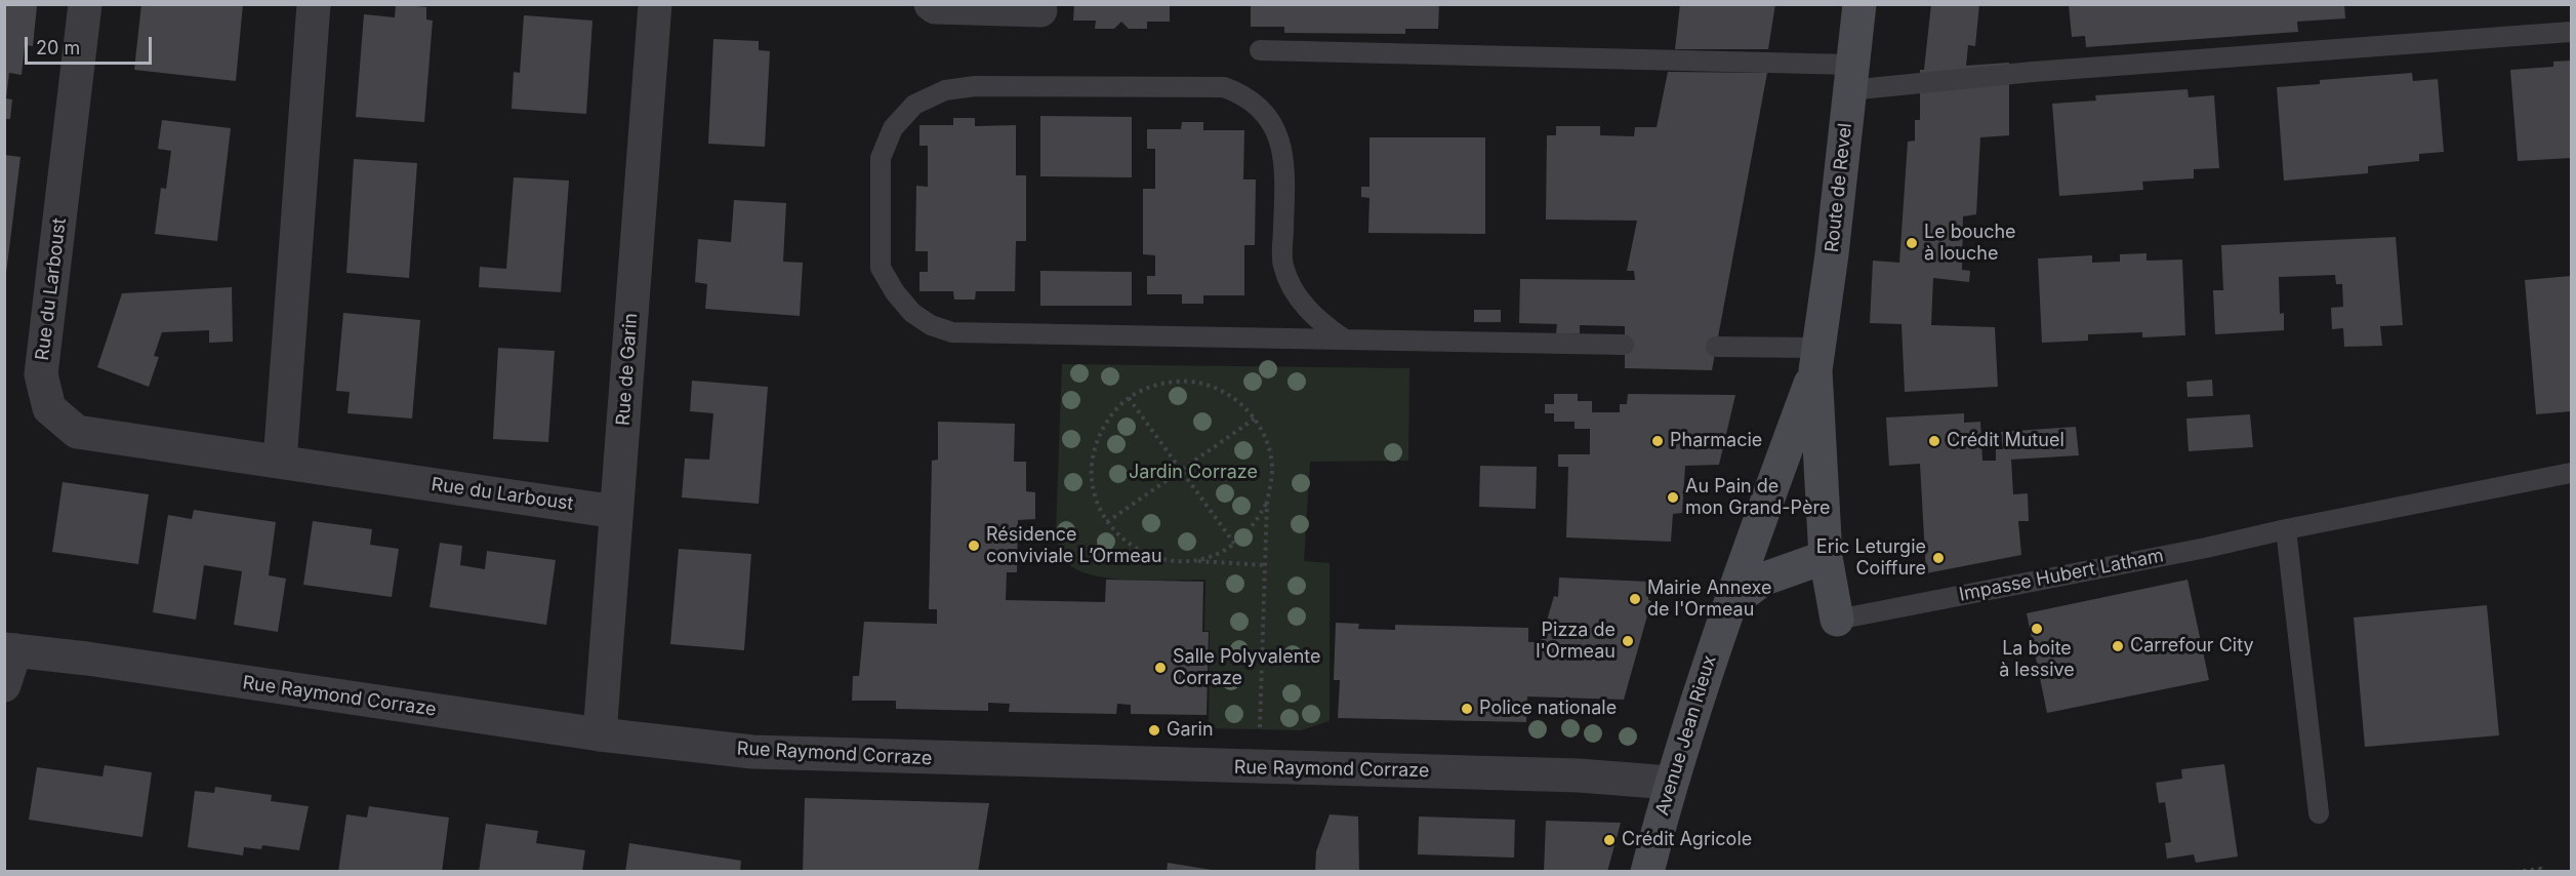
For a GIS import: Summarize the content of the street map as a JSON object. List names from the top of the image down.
{
  "streets": {
    "main road": ["Route de Revel", "Avenue Jean Rieux"],
    "street": ["Rue du Larboust", "Rue de Garin", "Rue Raymond Corraze"],
    "lane": ["Impasse Hubert Latham"]
  },
  "crossings": [
    ["Route de Revel", "Avenue Jean Rieux"],
    ["Rue du Larboust", "Rue de Garin"],
    ["Rue de Garin", "Rue Raymond Corraze"],
    ["Rue Raymond Corraze", "Avenue Jean Rieux"]
  ],
  "parks": ["Jardin Corraze"],
  "places": [
    "Le bouche à louche",
    "Pharmacie",
    "Crédit Mutuel",
    "Au Pain de mon Grand-Père",
    "Résidence conviviale L’Ormeau",
    "Eric Leturgie Coiffure",
    "Mairie Annexe de l'Ormeau",
    "La boite à lessive",
    "Pizza de l'Ormeau",
    "Carrefour City",
    "Salle Polyvalente Corraze",
    "Police nationale",
    "Garin",
    "Crédit Agricole"
  ],
  "scale_bar": "20 m"
}
